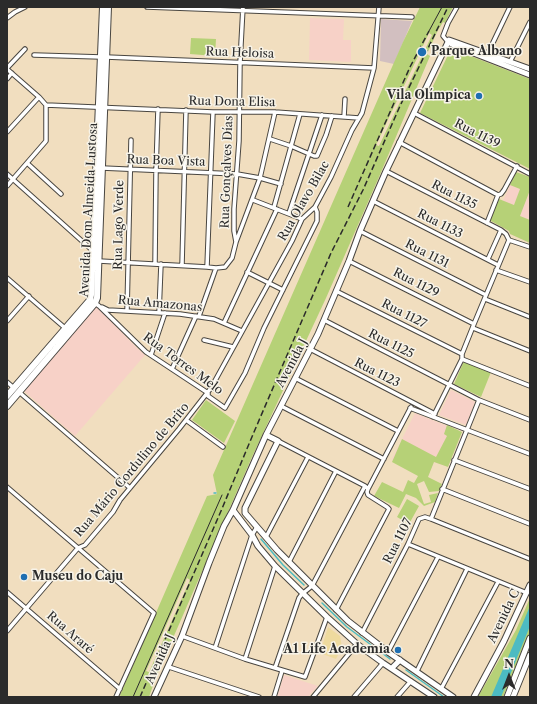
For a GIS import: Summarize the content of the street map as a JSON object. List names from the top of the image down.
{
  "streets": {
    "main road": ["Avenida Dom Almeida Lustosa"],
    "street": [
      "Rua Heloisa",
      "Rua Dona Elisa",
      "Rua 1139",
      "Rua Boa Vista",
      "Rua Gonçalves Días",
      "Rua 1135",
      "Rua Olavo Bilac",
      "Rua 1133",
      "Rua Lago Verde",
      "Rua 1131",
      "Rua 1129",
      "Rua Amazonas",
      "Rua 1127",
      "Rua 1125",
      "Avenida J",
      "Rua Torres Melo",
      "Rua 1123",
      "Rua Mário Cordulino de Brito",
      "Rua 1107",
      "Avenida C",
      "Rua Araré"
    ]
  },
  "crossings": [
    ["Rua Heloisa", "Rua Gonçalves Días"],
    ["Rua Heloisa", "Rua Olavo Bilac"],
    ["Rua Heloisa", "Avenida Dom Almeida Lustosa"],
    ["Rua Dona Elisa", "Rua Gonçalves Días"],
    ["Rua Dona Elisa", "Rua Olavo Bilac"],
    ["Rua Dona Elisa", "Avenida Dom Almeida Lustosa"],
    ["Rua 1139", "Avenida J"],
    ["Rua Boa Vista", "Rua Gonçalves Días"],
    ["Rua Boa Vista", "Avenida Dom Almeida Lustosa"],
    ["Rua Boa Vista", "Rua Lago Verde"],
    ["Rua 1135", "Avenida J"],
    ["Rua Olavo Bilac", "Rua Amazonas"],
    ["Rua Olavo Bilac", "Rua Torres Melo"],
    ["Rua Olavo Bilac", "Rua Mário Cordulino de Brito"],
    ["Avenida Dom Almeida Lustosa", "Rua Amazonas"],
    ["Avenida Dom Almeida Lustosa", "Rua Torres Melo"],
    ["Rua 1133", "Avenida J"],
    ["Rua Lago Verde", "Rua Amazonas"],
    ["Rua 1131", "Avenida J"],
    ["Rua 1129", "Avenida J"],
    ["Rua Amazonas", "Rua Torres Melo"],
    ["Rua 1127", "Avenida J"],
    ["Rua 1125", "Avenida J"],
    ["Rua 1125", "Rua 1107"],
    ["Avenida J", "Rua 1123"],
    ["Rua Torres Melo", "Rua Mário Cordulino de Brito"],
    ["Rua Mário Cordulino de Brito", "Rua Araré"]
  ],
  "places": [
    "Parque Albano",
    "Vila Olímpica",
    "Museu do Caju",
    "A1 Life Academia"
  ],
  "north": "top"
}
